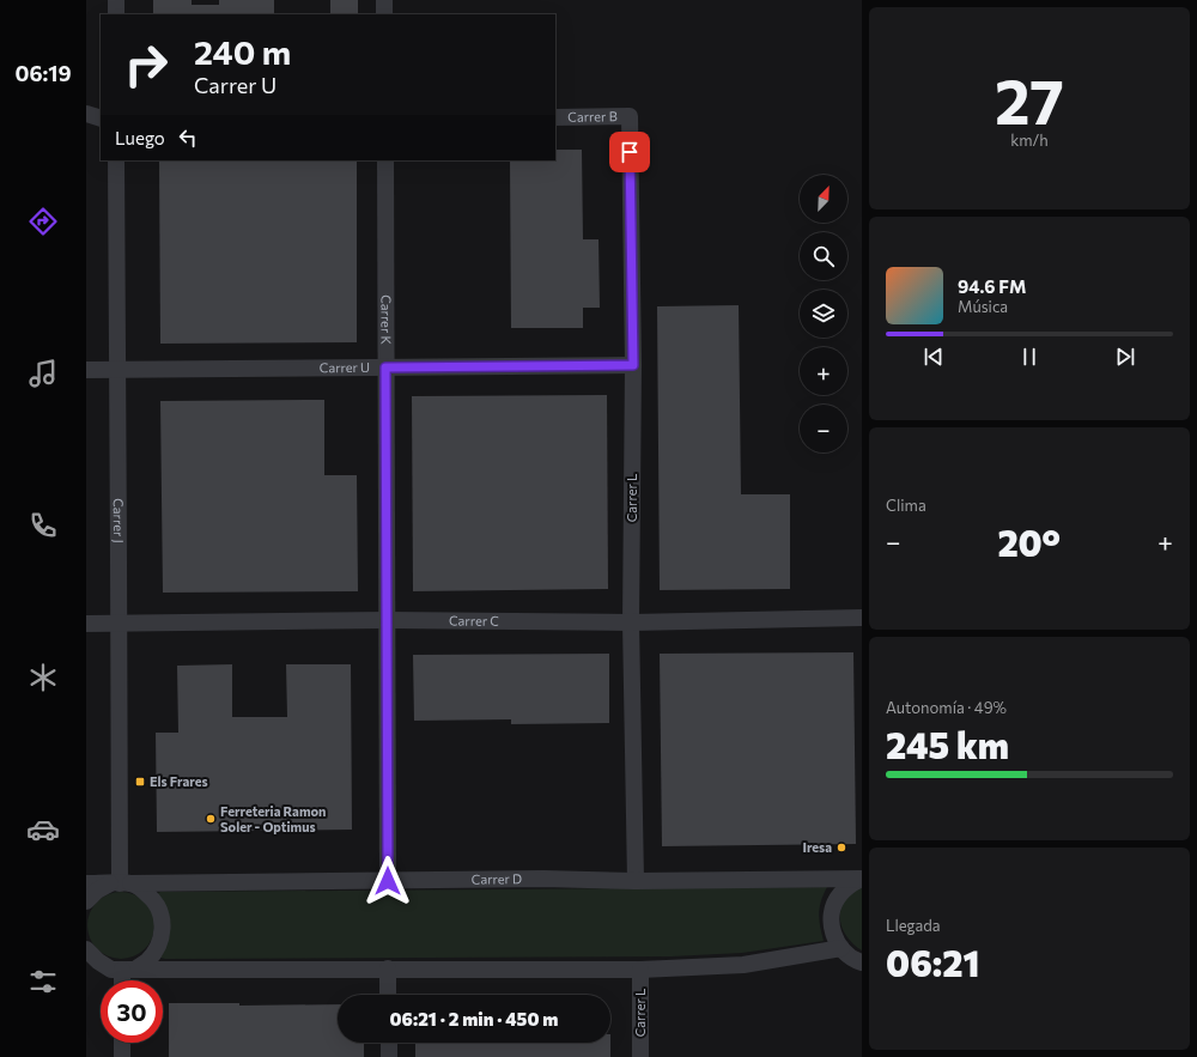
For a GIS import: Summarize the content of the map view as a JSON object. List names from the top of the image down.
{
  "streets": {
    "street": [
      "Carrer B",
      "Carrer K",
      "Carrer U",
      "Carrer L",
      "Carrer J",
      "Carrer C",
      "Carrer D"
    ]
  },
  "crossings": [
    ["Carrer B", "Carrer L"],
    ["Carrer K", "Carrer U"],
    ["Carrer K", "Carrer C"],
    ["Carrer K", "Carrer D"],
    ["Carrer U", "Carrer L"],
    ["Carrer U", "Carrer J"],
    ["Carrer L", "Carrer C"],
    ["Carrer L", "Carrer D"],
    ["Carrer J", "Carrer C"],
    ["Carrer J", "Carrer D"]
  ],
  "places": {
    "transit": ["Els Frares"],
    "other": ["Ferreteria Ramon Soler - Optimus", "Iresa"]
  },
  "north": "top right",
  "page": {
    "tabs": "06:19",
    "tile": [
      ["27", "km/h"],
      "Clima",
      ["Autonomía · 49%", "245 km"],
      ["Llegada", "06:21"]
    ],
    "turn": ["240 m", "Carrer U"],
    "then": "Luego",
    "map_buttons": ["+", "−"],
    "song": ["94.6 FM", "Música"],
    "heat": ["−", "20°", "+"],
    "limit": "30",
    "trip": "06:21 · 2 min · 450 m"
  }
}
